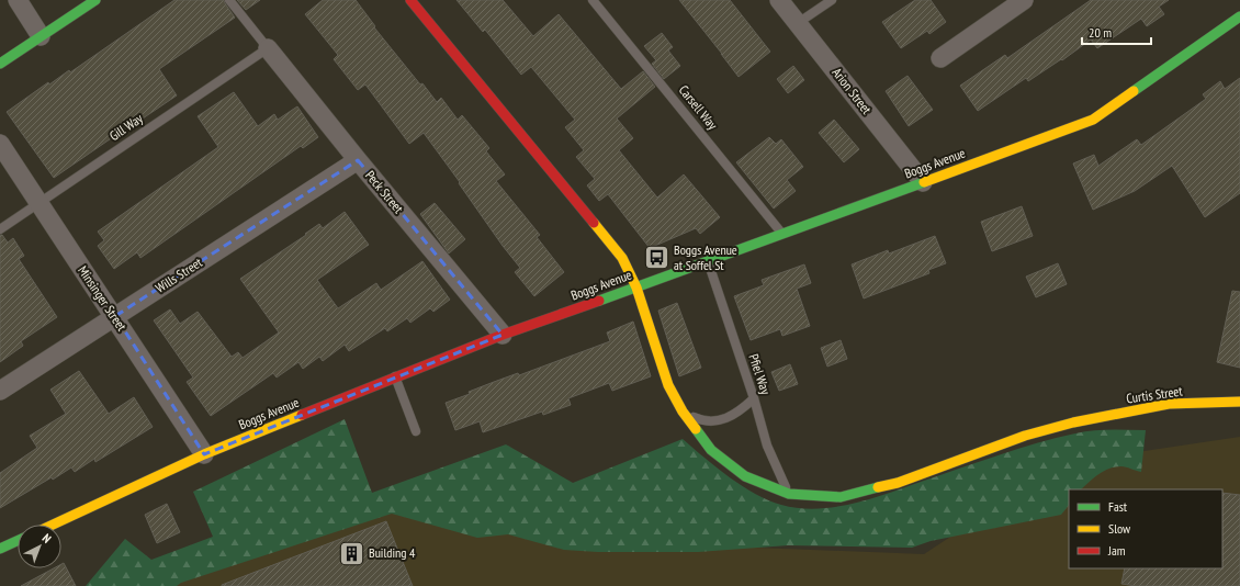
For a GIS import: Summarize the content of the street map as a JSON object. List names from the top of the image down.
{
  "streets": {
    "street": [
      "Arion Street",
      "Boggs Avenue",
      "Peck Street",
      "Wills Street",
      "Minsinger Street",
      "Curtis Street"
    ],
    "lane": ["Carsell Way", "Gill Way", "Pfiel Way"]
  },
  "crossings": [
    ["Arion Street", "Boggs Avenue"],
    ["Carsell Way", "Boggs Avenue"],
    ["Gill Way", "Peck Street"],
    ["Gill Way", "Minsinger Street"],
    ["Boggs Avenue", "Peck Street"],
    ["Boggs Avenue", "Minsinger Street"],
    ["Boggs Avenue", "Pfiel Way"],
    ["Boggs Avenue", "Curtis Street"],
    ["Peck Street", "Wills Street"],
    ["Wills Street", "Minsinger Street"],
    ["Pfiel Way", "Curtis Street"]
  ],
  "places": {
    "bus stop": ["Boggs Avenue at Soffel St"],
    "building": ["Building 4"]
  },
  "legend": ["Fast", "Slow", "Jam"],
  "scale_bar": "20 m",
  "north": "top right"
}
